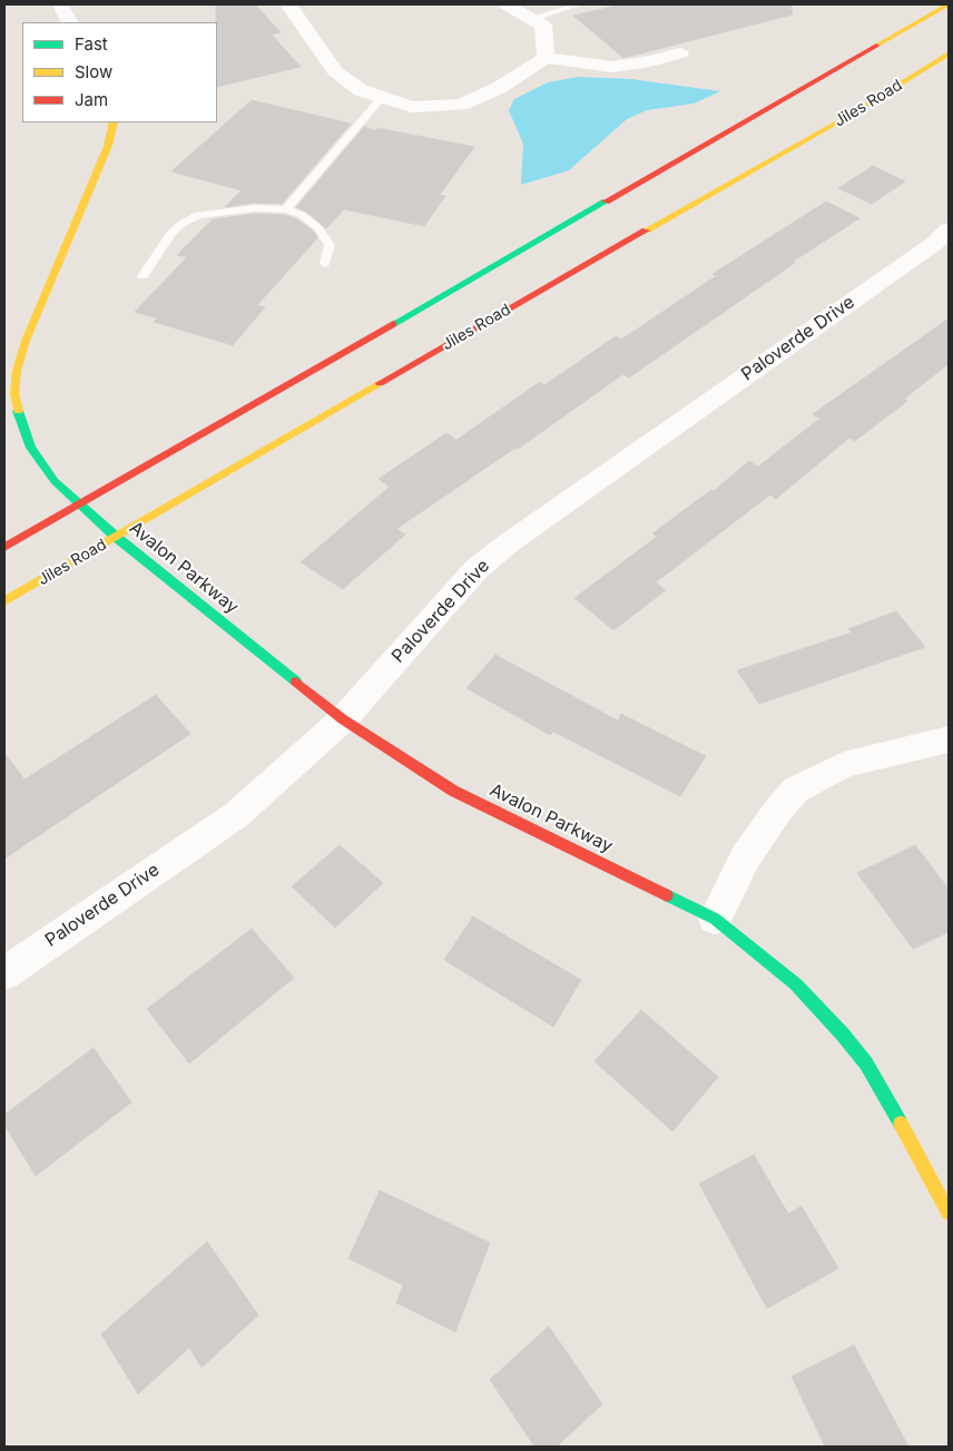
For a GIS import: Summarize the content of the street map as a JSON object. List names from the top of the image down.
{
  "streets": {
    "street": ["Jiles Road", "Paloverde Drive", "Avalon Parkway"]
  },
  "crossings": [
    ["Jiles Road", "Avalon Parkway"],
    ["Paloverde Drive", "Avalon Parkway"]
  ],
  "legend": ["Fast", "Slow", "Jam"]
}
